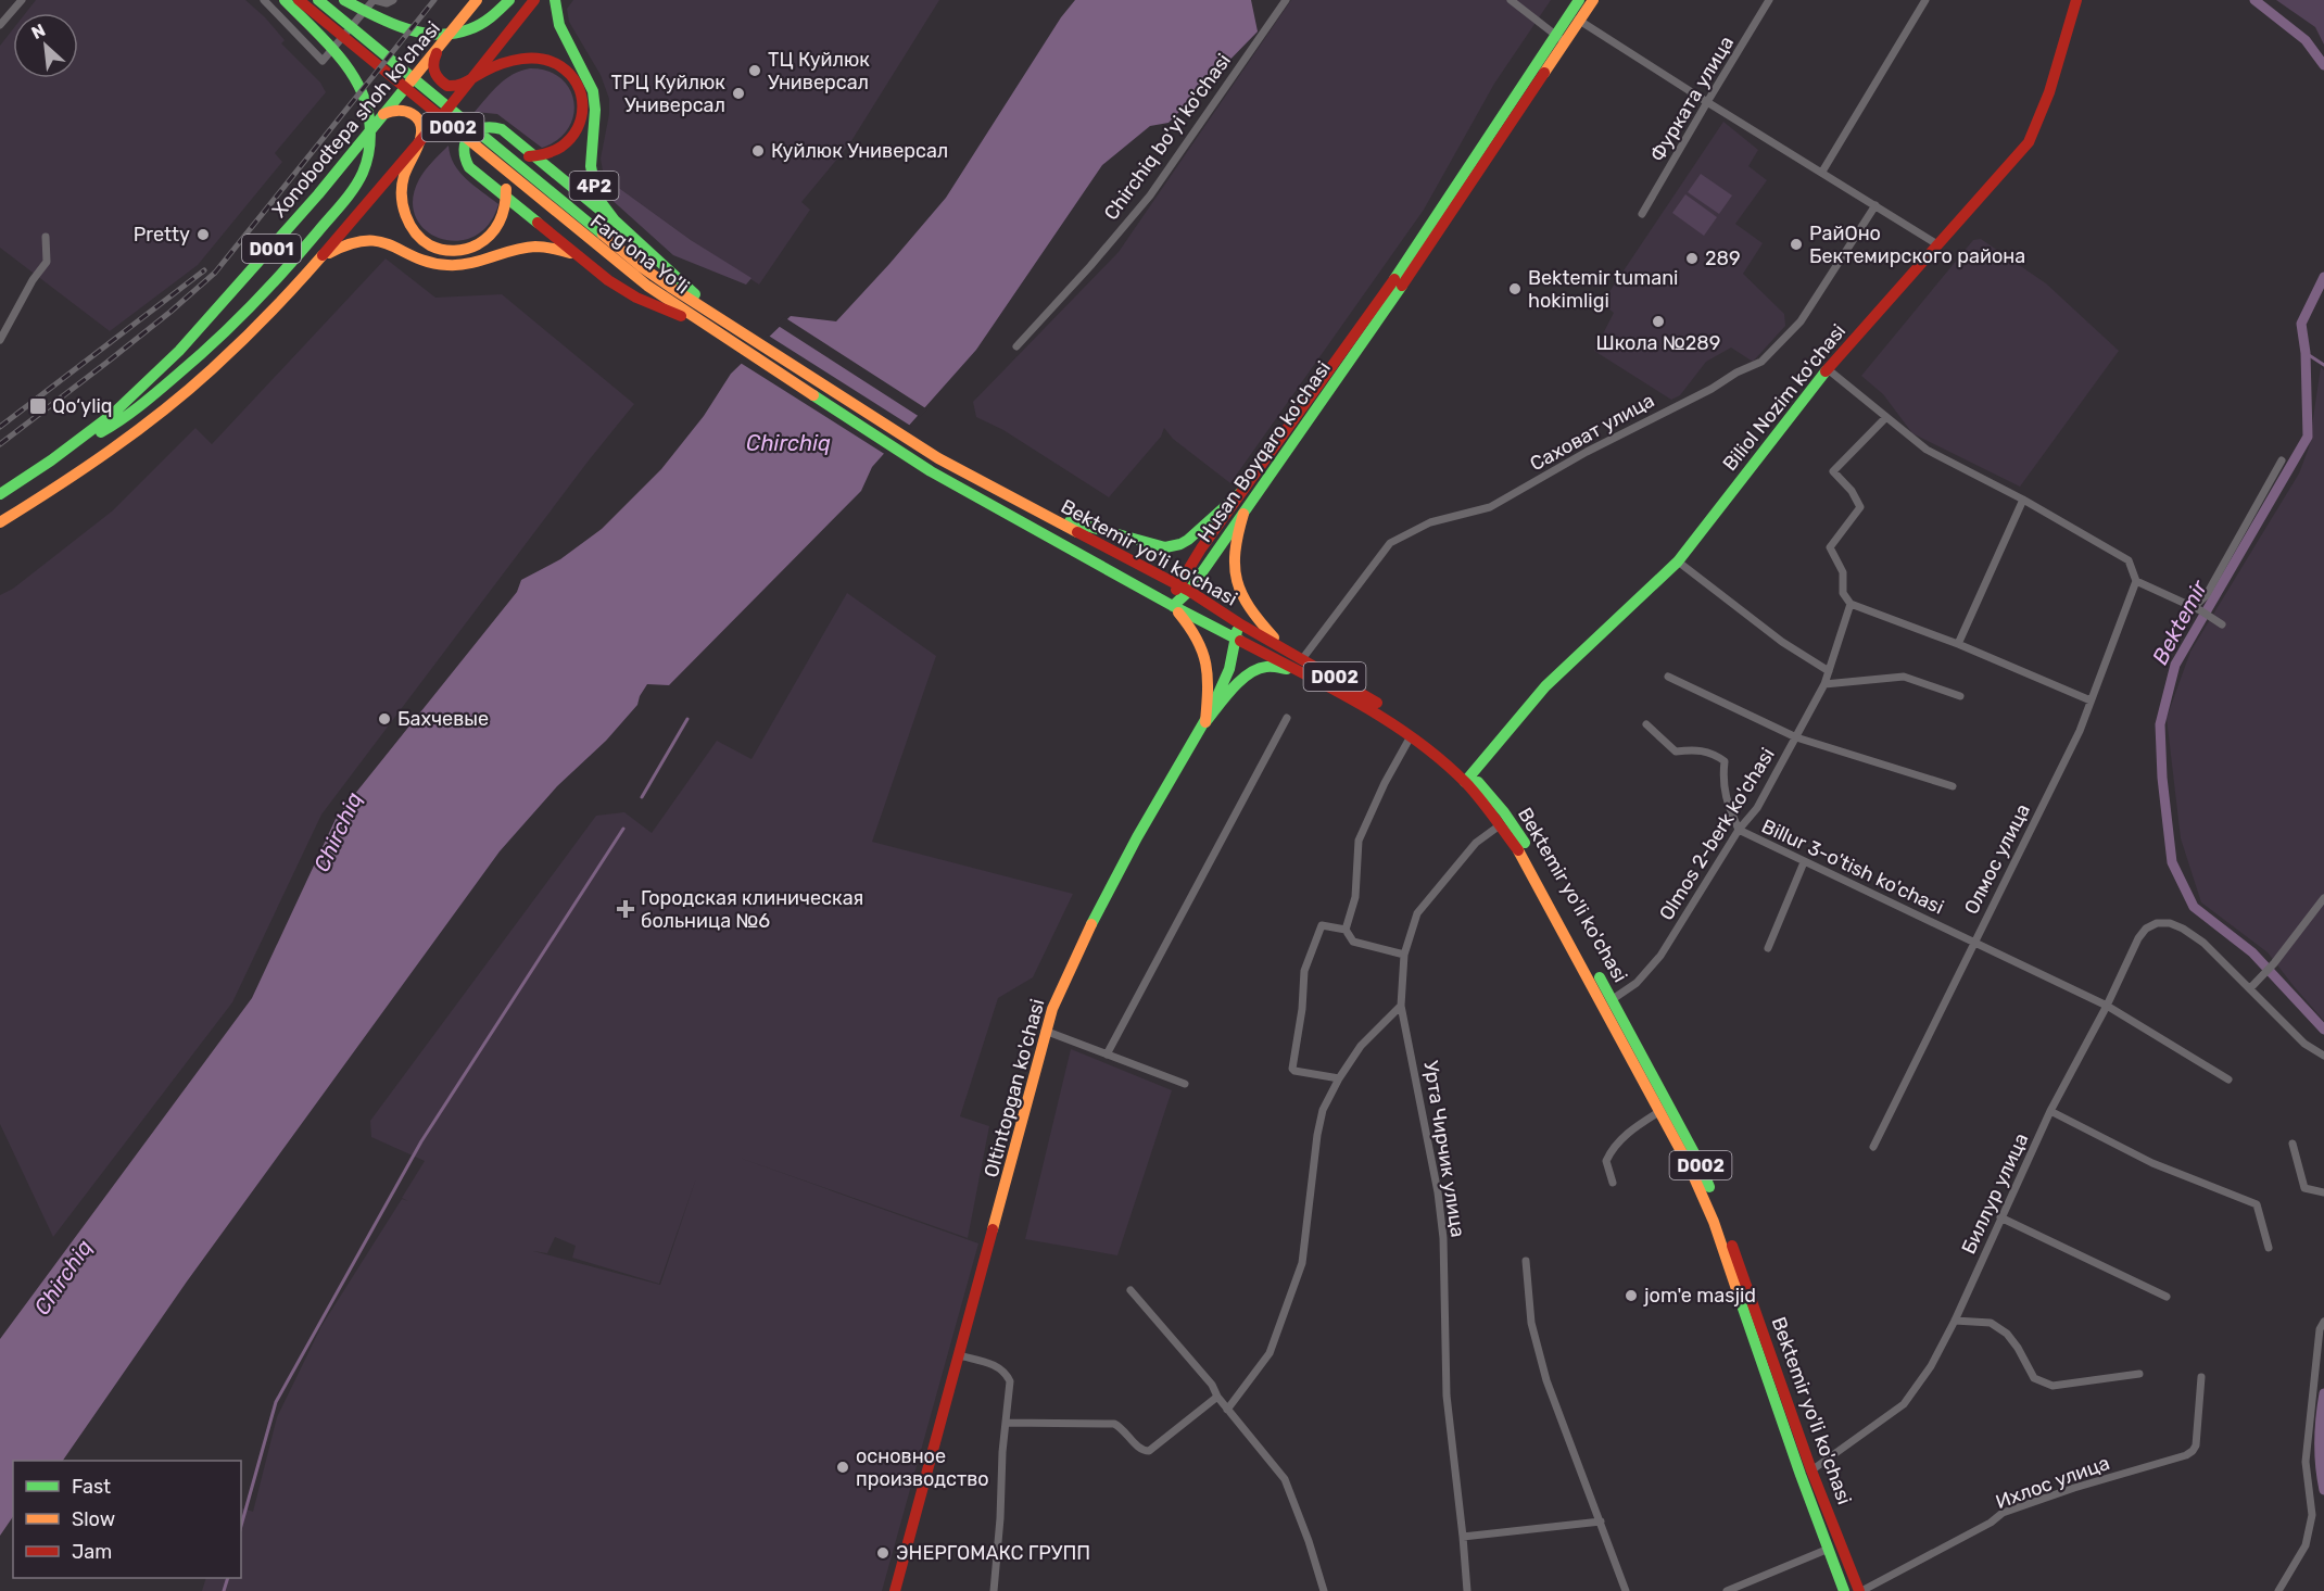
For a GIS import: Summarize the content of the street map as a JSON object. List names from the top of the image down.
{
  "streets": {
    "main road": [
      "Xonobodtepa shoh ko'chasi",
      "D002",
      "4P2",
      "D001",
      "Farg'ona Yo'li",
      "Biliol Nozim ko'chasi",
      "Husan Boyqaro ko'chasi",
      "Bektemir yo'li ko'chasi",
      "Oltintopgan ko'chasi"
    ],
    "street": [
      "Фурката улица",
      "Chirchiq bo'yi ko'chasi",
      "Саховат улица",
      "Olmos 2-berk ko'chasi",
      "Олмос улица",
      "Billur 3-o'tish ko'chasi",
      "Урта Чирчик улица",
      "Биллур улица",
      "Ихлос улица"
    ]
  },
  "crossings": [
    ["4P2", "Farg'ona Yo'li"],
    ["4P2", "Bektemir yo'li ko'chasi"],
    ["Farg'ona Yo'li", "Bektemir yo'li ko'chasi"],
    ["Biliol Nozim ko'chasi", "Bektemir yo'li ko'chasi"],
    ["Саховат улица", "Bektemir yo'li ko'chasi"],
    ["Husan Boyqaro ko'chasi", "Bektemir yo'li ko'chasi"],
    ["Bektemir yo'li ko'chasi", "Olmos 2-berk ko'chasi"],
    ["Bektemir yo'li ko'chasi", "Oltintopgan ko'chasi"],
    ["Bektemir yo'li ko'chasi", "Урта Чирчик улица"],
    ["Bektemir yo'li ko'chasi", "Биллур улица"],
    ["Bektemir yo'li ko'chasi", "Ихлос улица"],
    ["Olmos 2-berk ko'chasi", "Billur 3-o'tish ko'chasi"],
    ["Олмос улица", "Billur 3-o'tish ko'chasi"],
    ["Billur 3-o'tish ko'chasi", "Биллур улица"]
  ],
  "water": ["Chirchiq", "Bektemir"],
  "places": {
    "other": [
      "ТЦ Куйлюк Универсал",
      "ТРЦ Куйлюк Универсал",
      "Куйлюк Универсал",
      "Pretty",
      "РайОно Бектемирского района",
      "289",
      "Bektemir tumani hokimligi",
      "Школа №289",
      "Бахчевые",
      "jom'e masjid",
      "основное производство",
      "ЭНЕРГОМАКС ГРУПП"
    ],
    "transit": ["Qo‘yliq"],
    "health": ["Городская клиническая больница №6"]
  },
  "legend": ["Fast", "Slow", "Jam"],
  "north": "top left"
}
